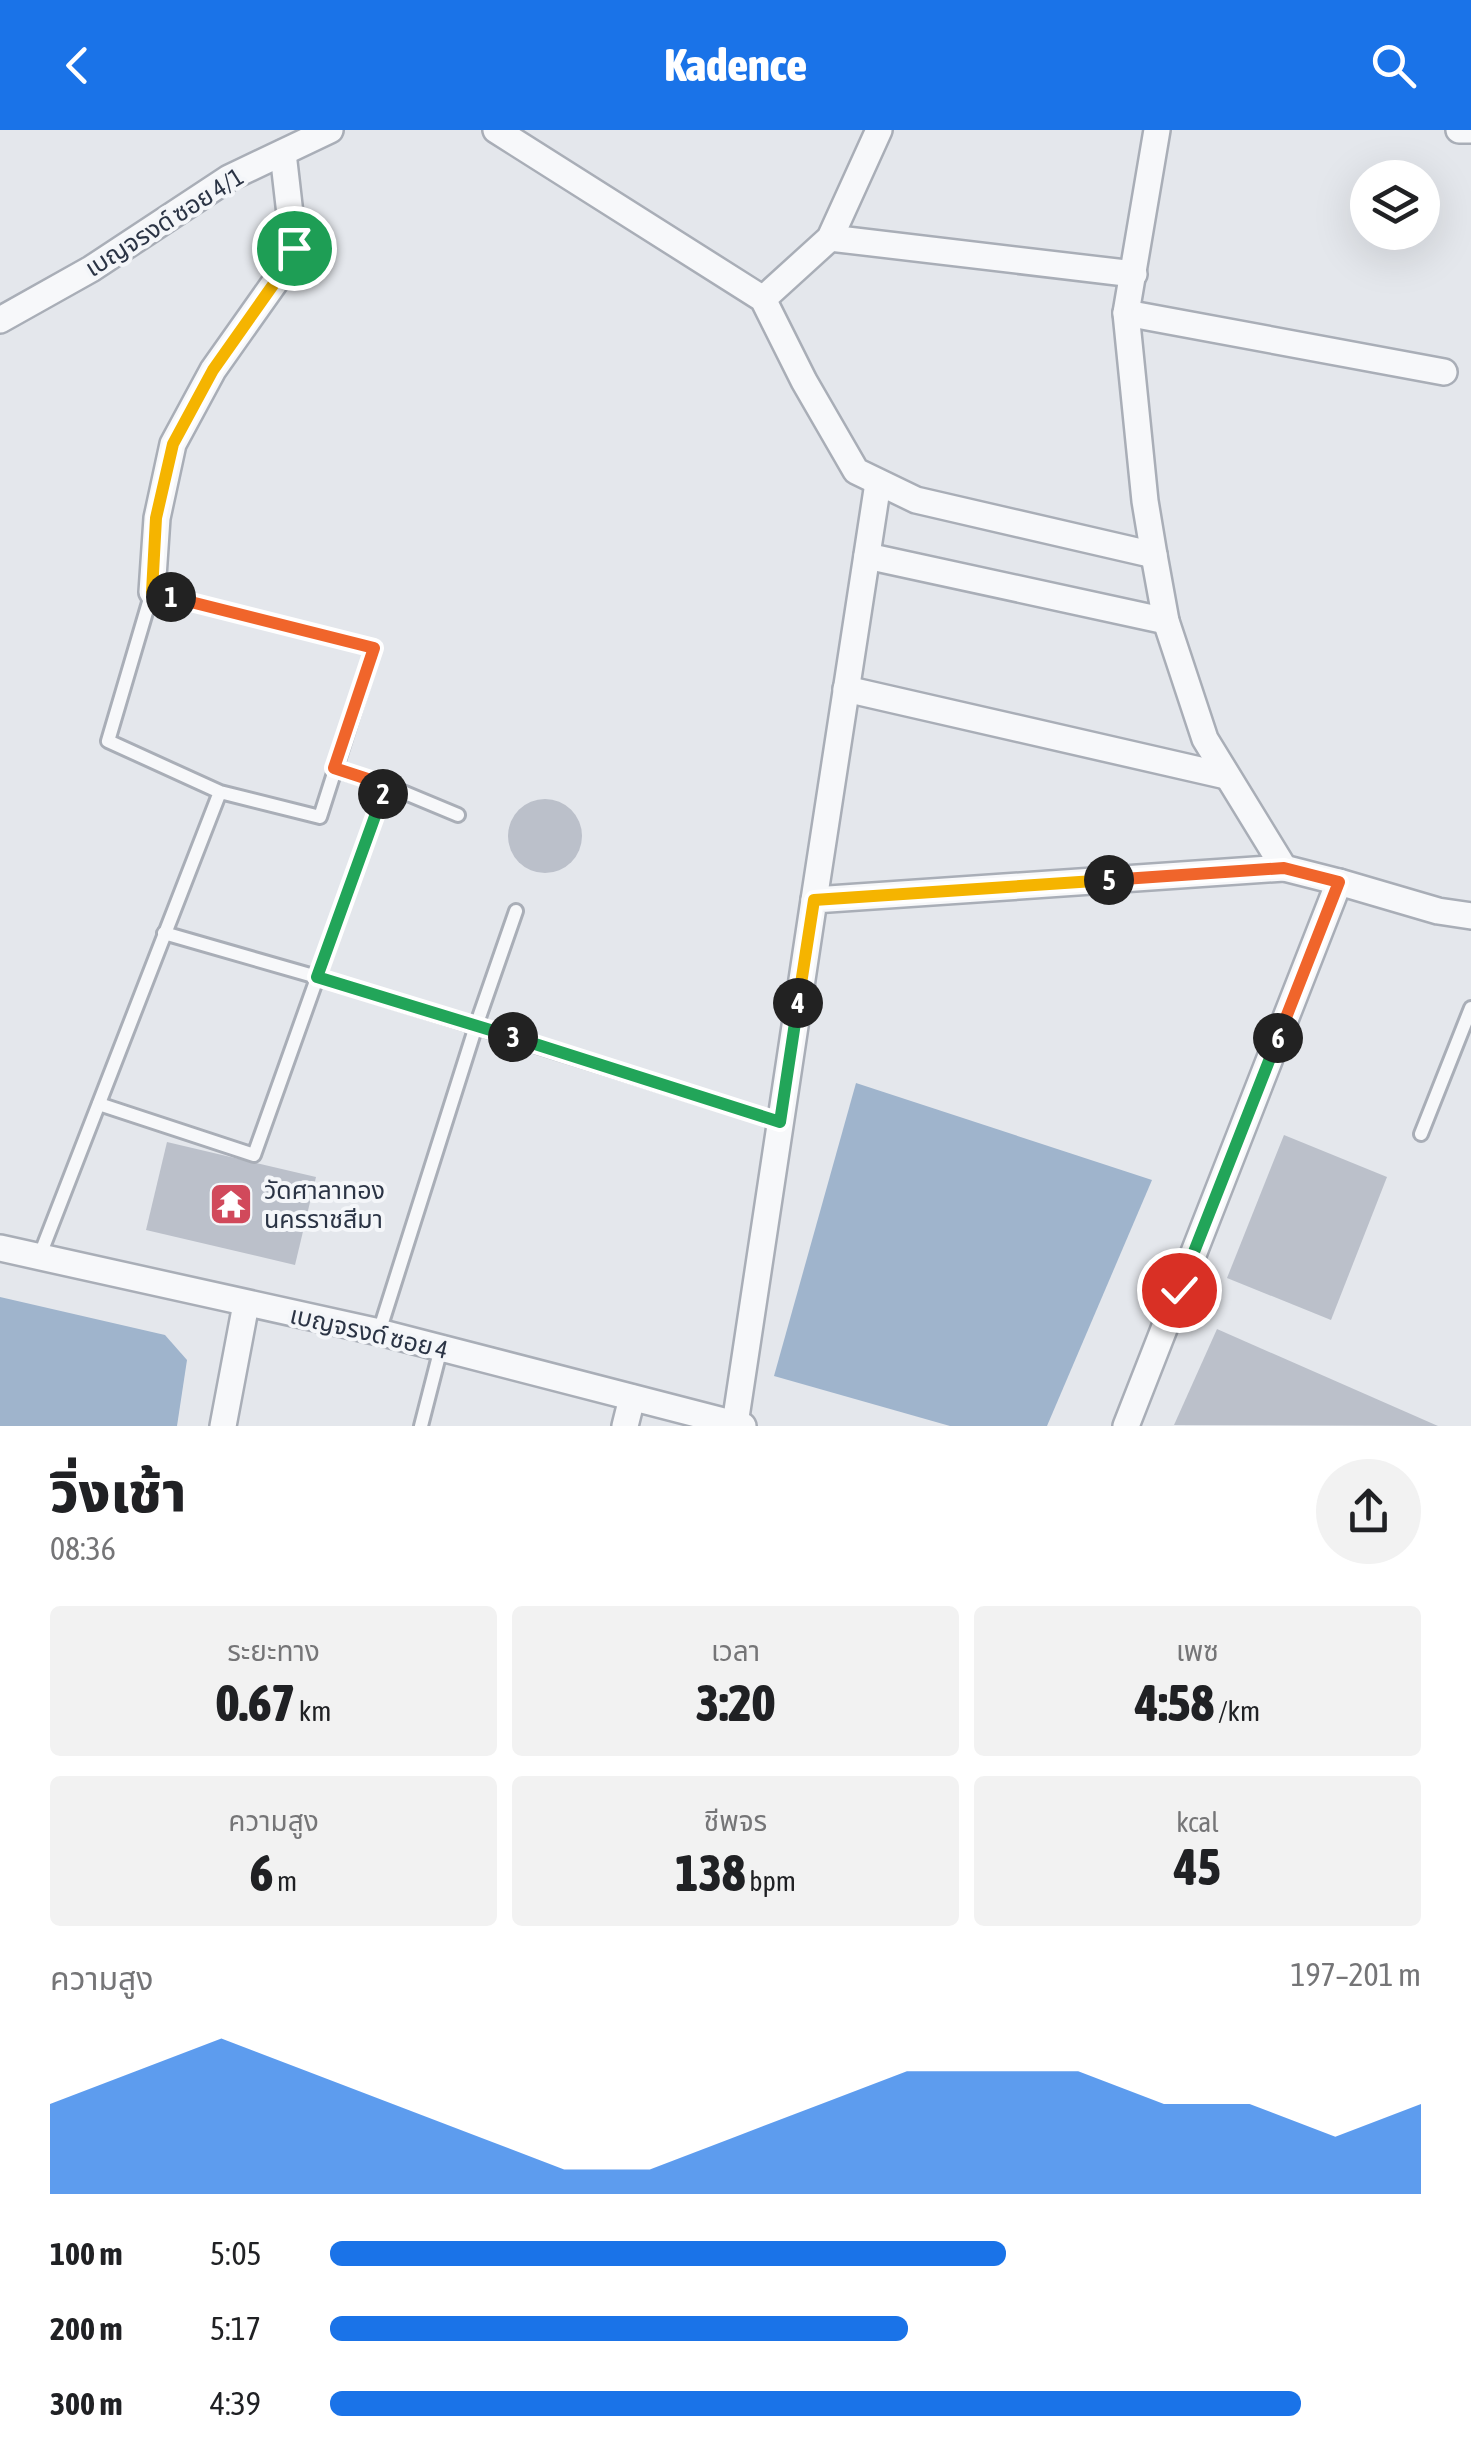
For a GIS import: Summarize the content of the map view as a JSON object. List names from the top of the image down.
{
  "streets": {
    "street": ["เบญจรงด์ ซอย 4/1", "เบญจรงด์ ซอย 4"]
  },
  "places": {
    "temple": ["วัดศาลาทอง นครราชสีมา"]
  },
  "page": {
    "header": "Kadence",
    "pins": [
      "1",
      "2",
      "5",
      "4",
      "3",
      "6"
    ],
    "heading": ["วิ่งเช้า", "08:36"],
    "stats": [
      ["ระยะทาง", "0.67 km"],
      ["เวลา", "3:20"],
      ["เพซ", "4:58 /km"],
      ["ความสูง", "6 m"],
      ["ชีพจร", "138 bpm"],
      ["kcal", "45"]
    ],
    "chart": ["ความสูง", "197–201 m"],
    "list": [
      {
        "name": "100 m",
        "note": "5:05"
      },
      {
        "name": "200 m",
        "note": "5:17"
      },
      {
        "name": "300 m",
        "note": "4:39"
      }
    ]
  }
}
